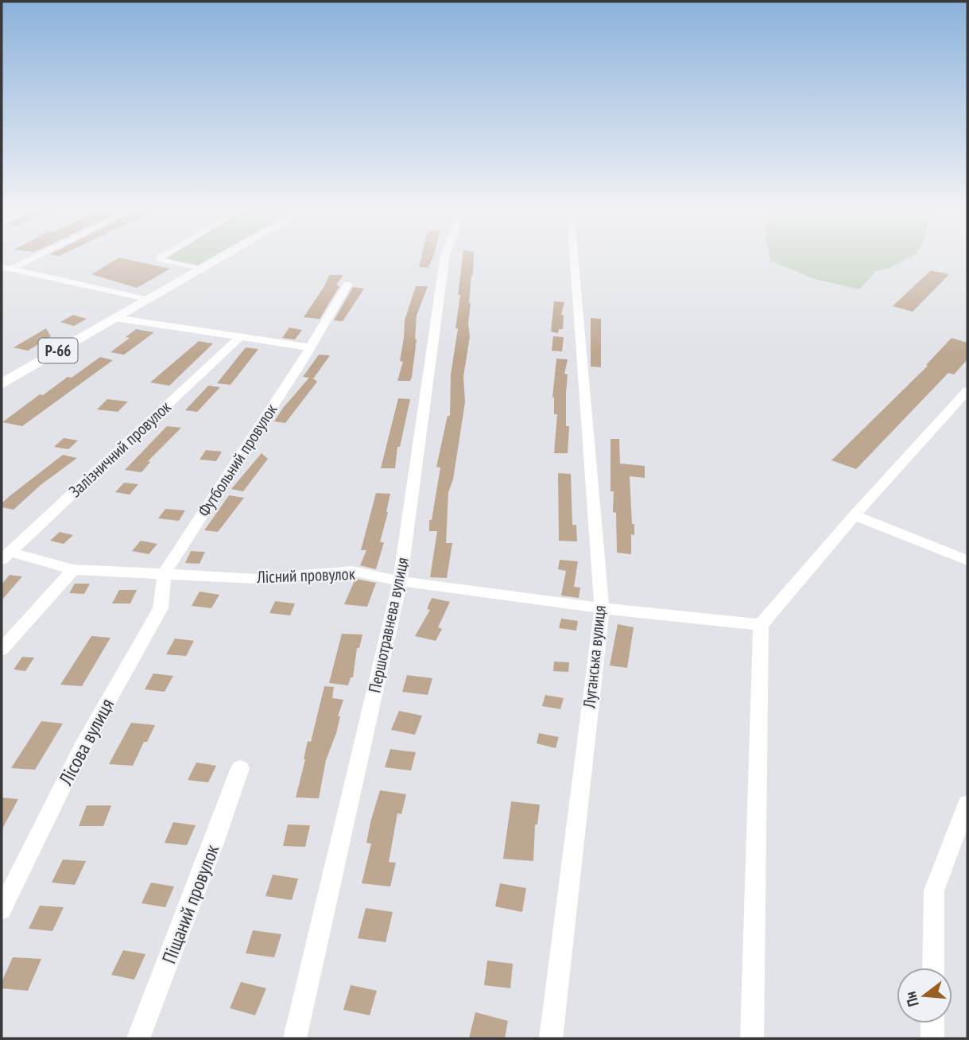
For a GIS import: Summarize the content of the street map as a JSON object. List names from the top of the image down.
{
  "streets": {
    "main road": ["Р-66"],
    "street": [
      "Залізничний провулок",
      "Футбольний провулок",
      "Лісний провулок",
      "Першотравнева вулиця",
      "Луганська вулиця",
      "Лісова вулиця",
      "Піщаний провулок"
    ]
  },
  "crossings": [
    ["Залізничний провулок", "Лісний провулок"],
    ["Футбольний провулок", "Лісний провулок"],
    ["Футбольний провулок", "Лісова вулиця"],
    ["Лісний провулок", "Першотравнева вулиця"],
    ["Лісний провулок", "Луганська вулиця"],
    ["Лісний провулок", "Лісова вулиця"]
  ],
  "north": "left"
}
